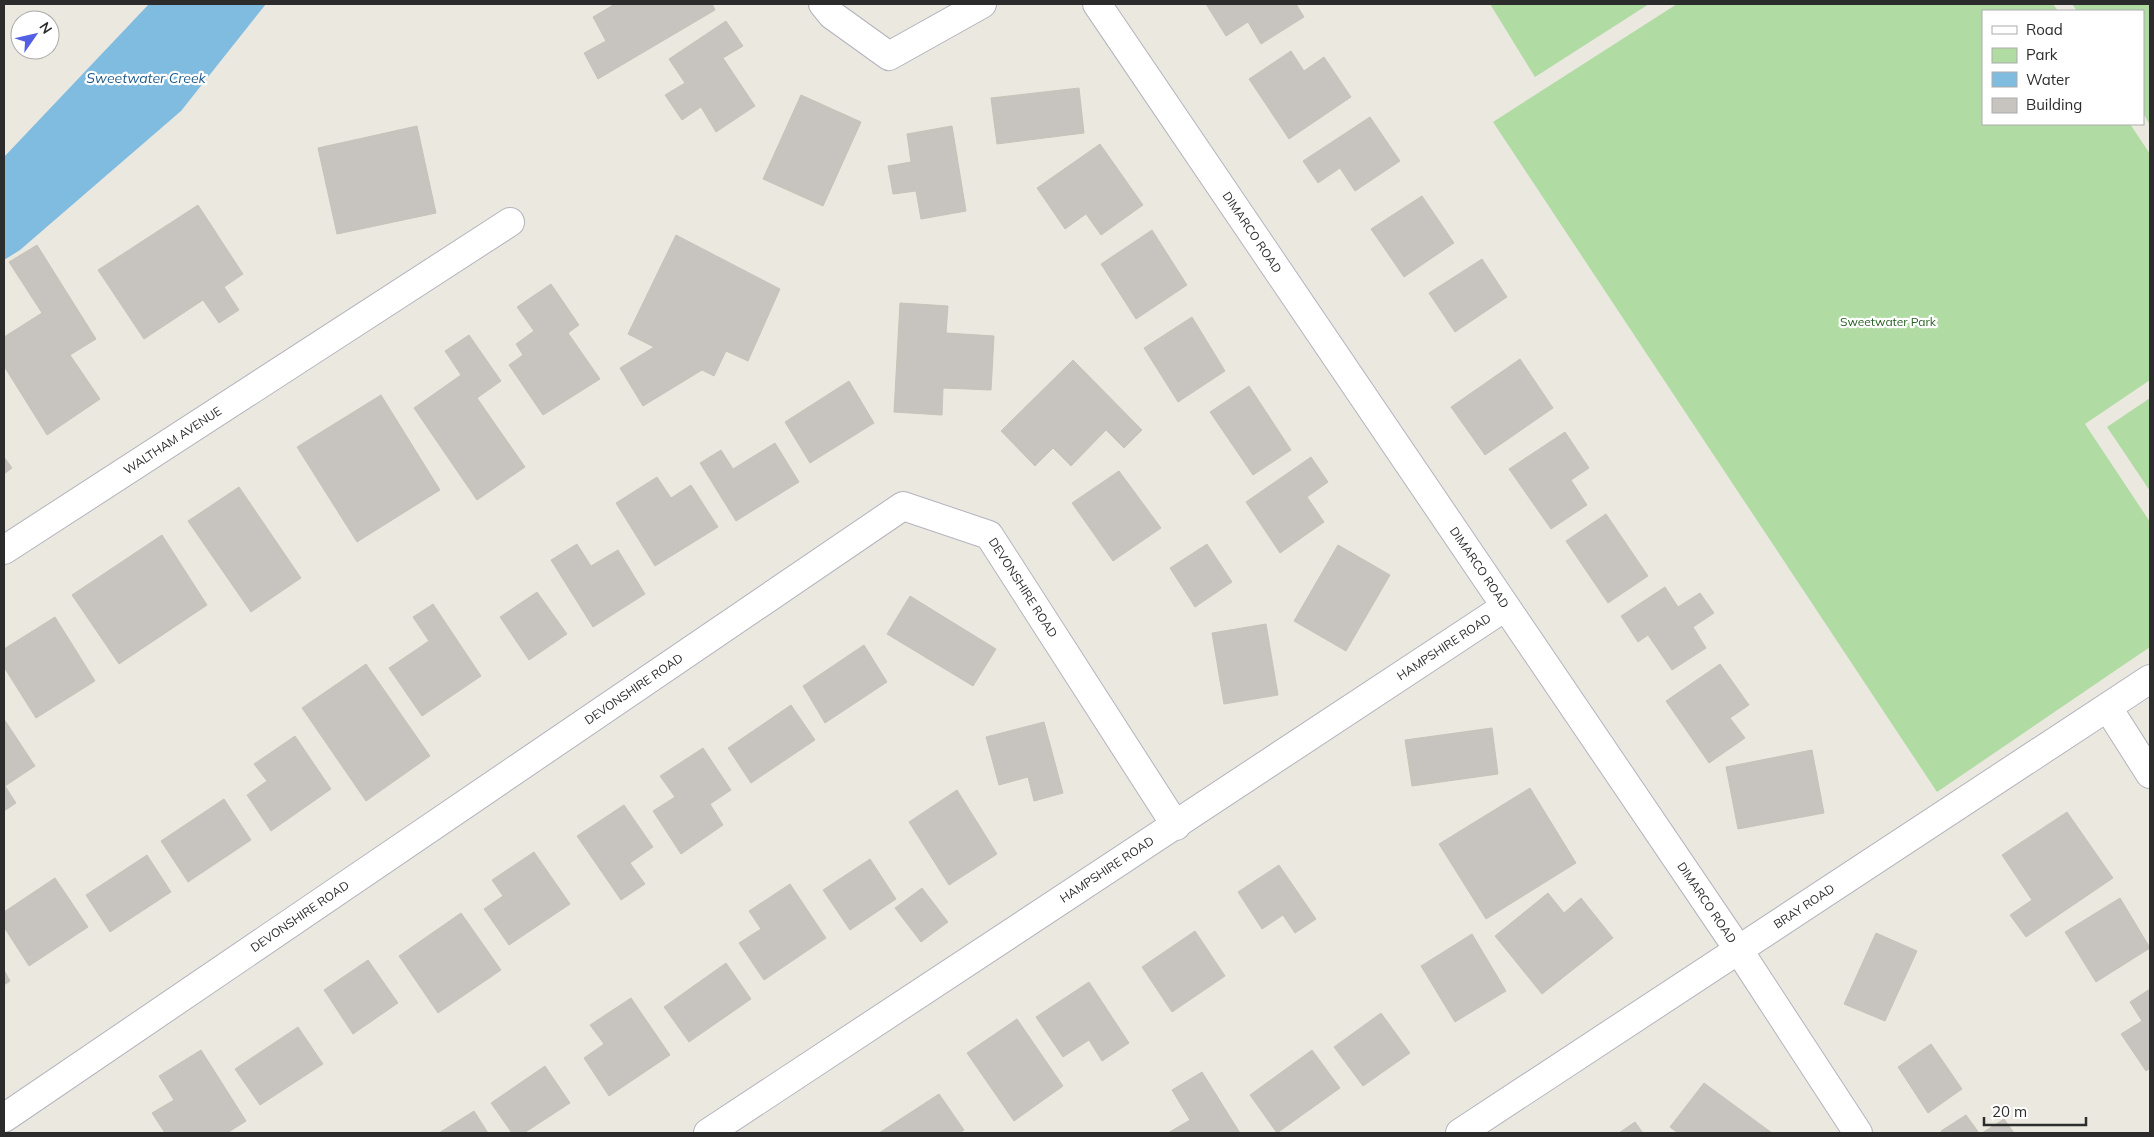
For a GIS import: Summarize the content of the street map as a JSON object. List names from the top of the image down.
{
  "streets": {
    "street": [
      "DIMARCO ROAD",
      "WALTHAM AVENUE",
      "DEVONSHIRE ROAD",
      "HAMPSHIRE ROAD",
      "BRAY ROAD"
    ]
  },
  "crossings": [
    ["DIMARCO ROAD", "HAMPSHIRE ROAD"],
    ["DIMARCO ROAD", "BRAY ROAD"],
    ["DEVONSHIRE ROAD", "HAMPSHIRE ROAD"]
  ],
  "water": ["Sweetwater Creek"],
  "parks": ["Sweetwater Park"],
  "legend": [
    "Road",
    "Park",
    "Water",
    "Building"
  ],
  "scale_bar": "20 m",
  "north": "top right"
}
